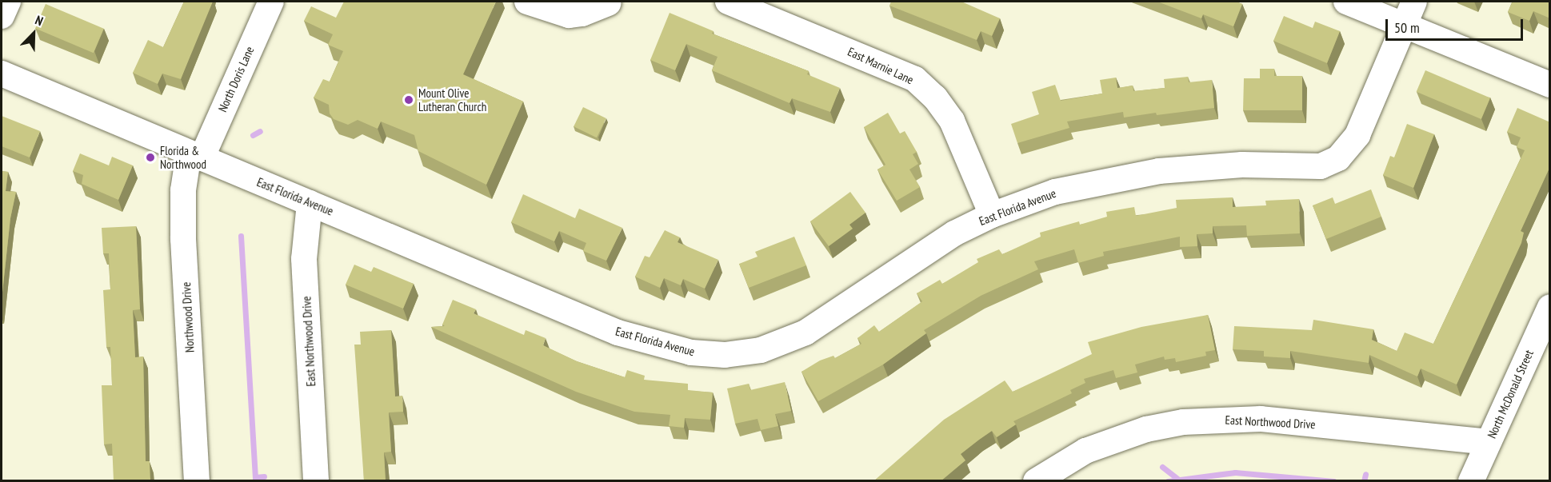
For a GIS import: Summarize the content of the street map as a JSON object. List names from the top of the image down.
{
  "streets": {
    "street": [
      "East Marnie Lane",
      "North Doris Lane",
      "East Florida Avenue",
      "Northwood Drive",
      "East Northwood Drive",
      "North McDonald Street"
    ]
  },
  "crossings": [
    ["East Marnie Lane", "East Florida Avenue"],
    ["North Doris Lane", "East Florida Avenue"],
    ["North Doris Lane", "Northwood Drive"],
    ["East Florida Avenue", "Northwood Drive"],
    ["East Florida Avenue", "East Northwood Drive"],
    ["East Northwood Drive", "North McDonald Street"]
  ],
  "places": ["Mount Olive Lutheran Church", "Florida & Northwood"],
  "scale_bar": "50 m",
  "north": "top right"
}
